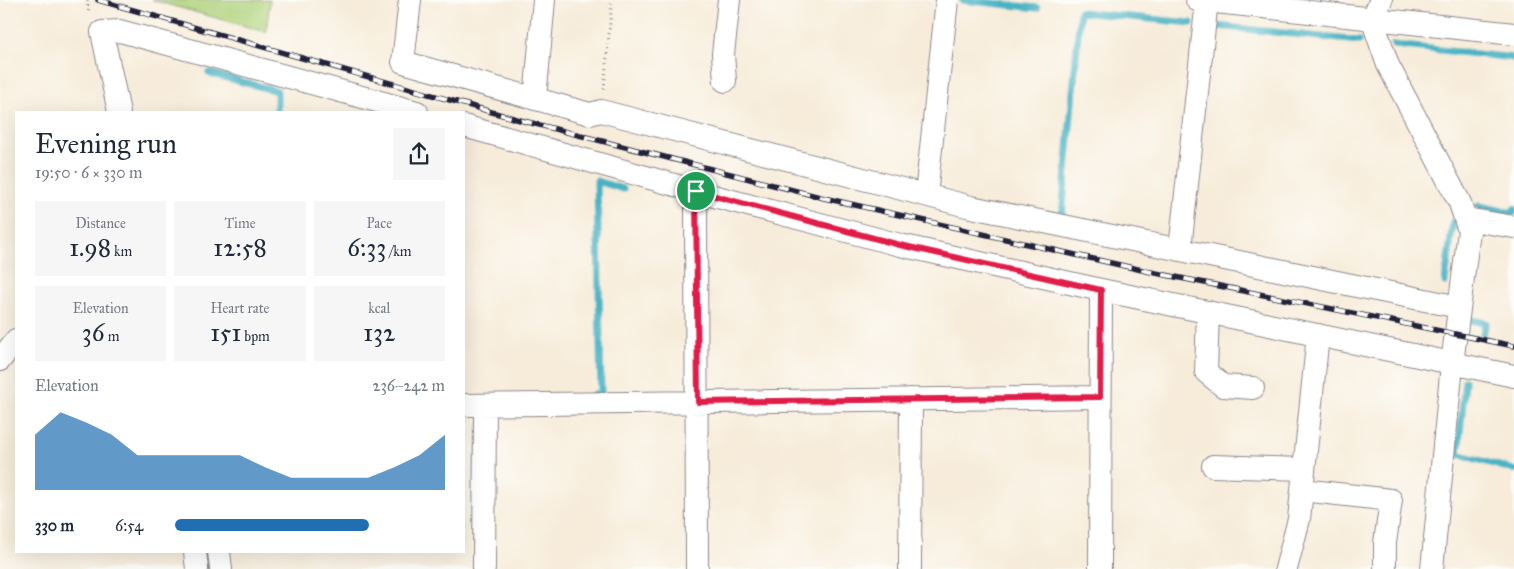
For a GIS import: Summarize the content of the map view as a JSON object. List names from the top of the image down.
{
  "page": {
    "heading": ["Evening run", "19:50 · 6 × 330 m"],
    "stats": [
      ["Distance", "1.98 km"],
      ["Time", "12:58"],
      ["Pace", "6:33 /km"],
      ["Elevation", "36 m"],
      ["Heart rate", "151 bpm"],
      ["kcal", "132"]
    ],
    "chart": ["Elevation", "236–242 m"],
    "list": [
      {
        "name": "330 m",
        "note": "6:54"
      }
    ]
  }
}
